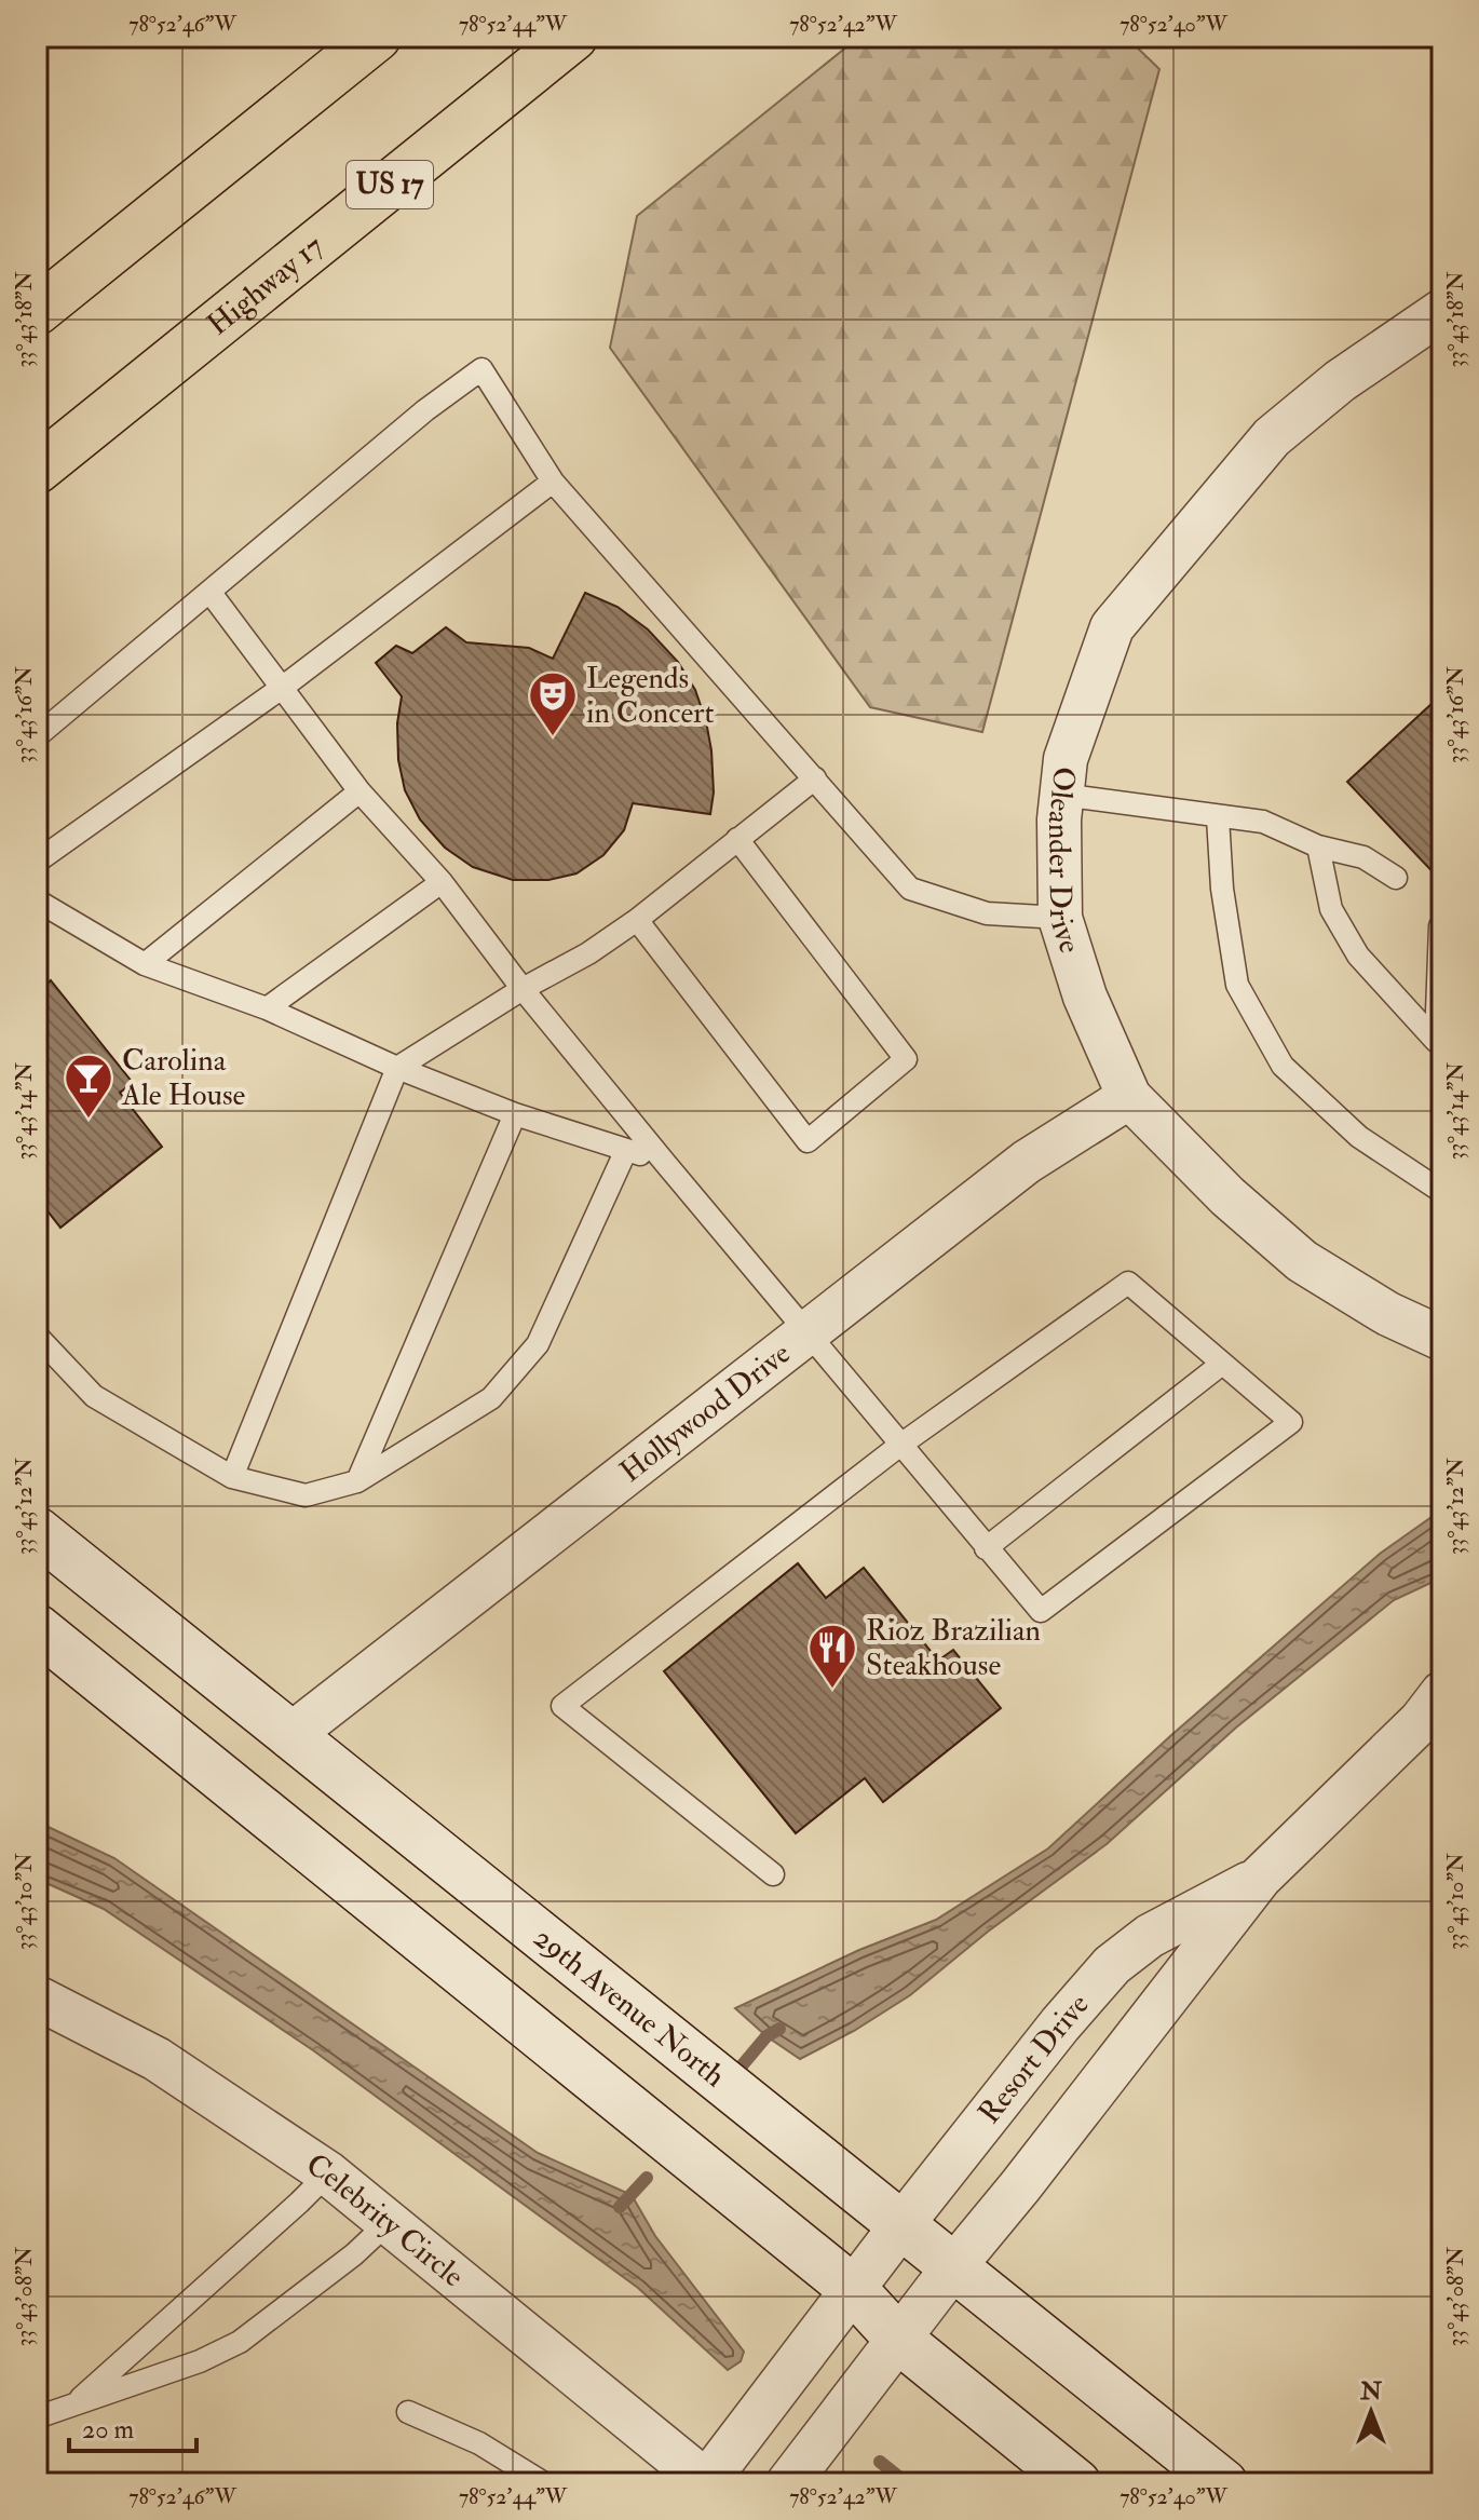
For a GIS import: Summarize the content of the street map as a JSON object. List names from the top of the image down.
{
  "streets": {
    "highway": ["US 17", "Highway 17"],
    "main road": ["29th Avenue North"],
    "street": [
      "Oleander Drive",
      "Hollywood Drive",
      "Resort Drive",
      "Celebrity Circle"
    ]
  },
  "crossings": [
    ["Oleander Drive", "Hollywood Drive"],
    ["Hollywood Drive", "29th Avenue North"],
    ["29th Avenue North", "Resort Drive"],
    ["Resort Drive", "Celebrity Circle"]
  ],
  "places": {
    "theatre": ["Legends in Concert"],
    "bar": ["Carolina Ale House"],
    "restaurant": ["Rioz Brazilian Steakhouse"]
  },
  "scale_bar": "20 m",
  "north": "top",
  "coordinates": [
    "78°52'46\"W",
    "78°52'44\"W",
    "78°52'42\"W",
    "78°52'40\"W",
    "33°43'18\"N",
    "33°43'16\"N",
    "33°43'14\"N",
    "33°43'12\"N",
    "33°43'10\"N",
    "33°43'08\"N"
  ]
}
